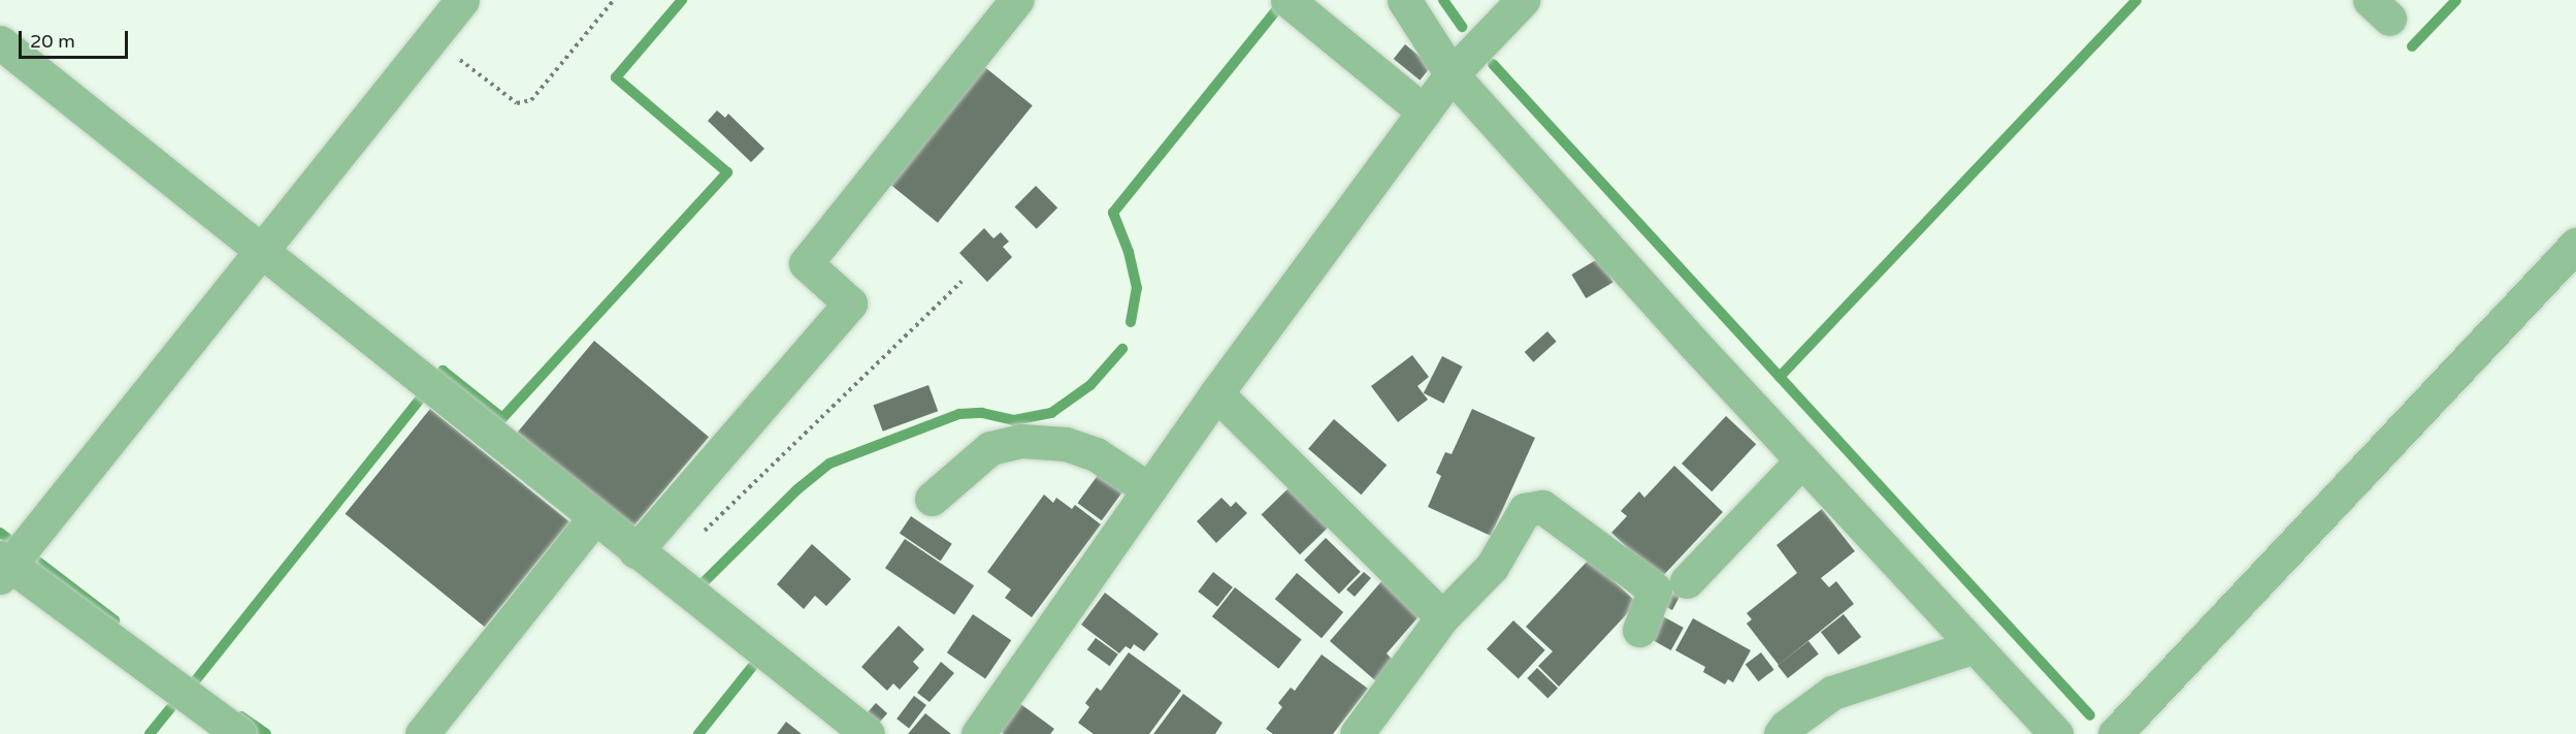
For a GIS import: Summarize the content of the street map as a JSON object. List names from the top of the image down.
{
  "scale_bar": "20 m"
}
